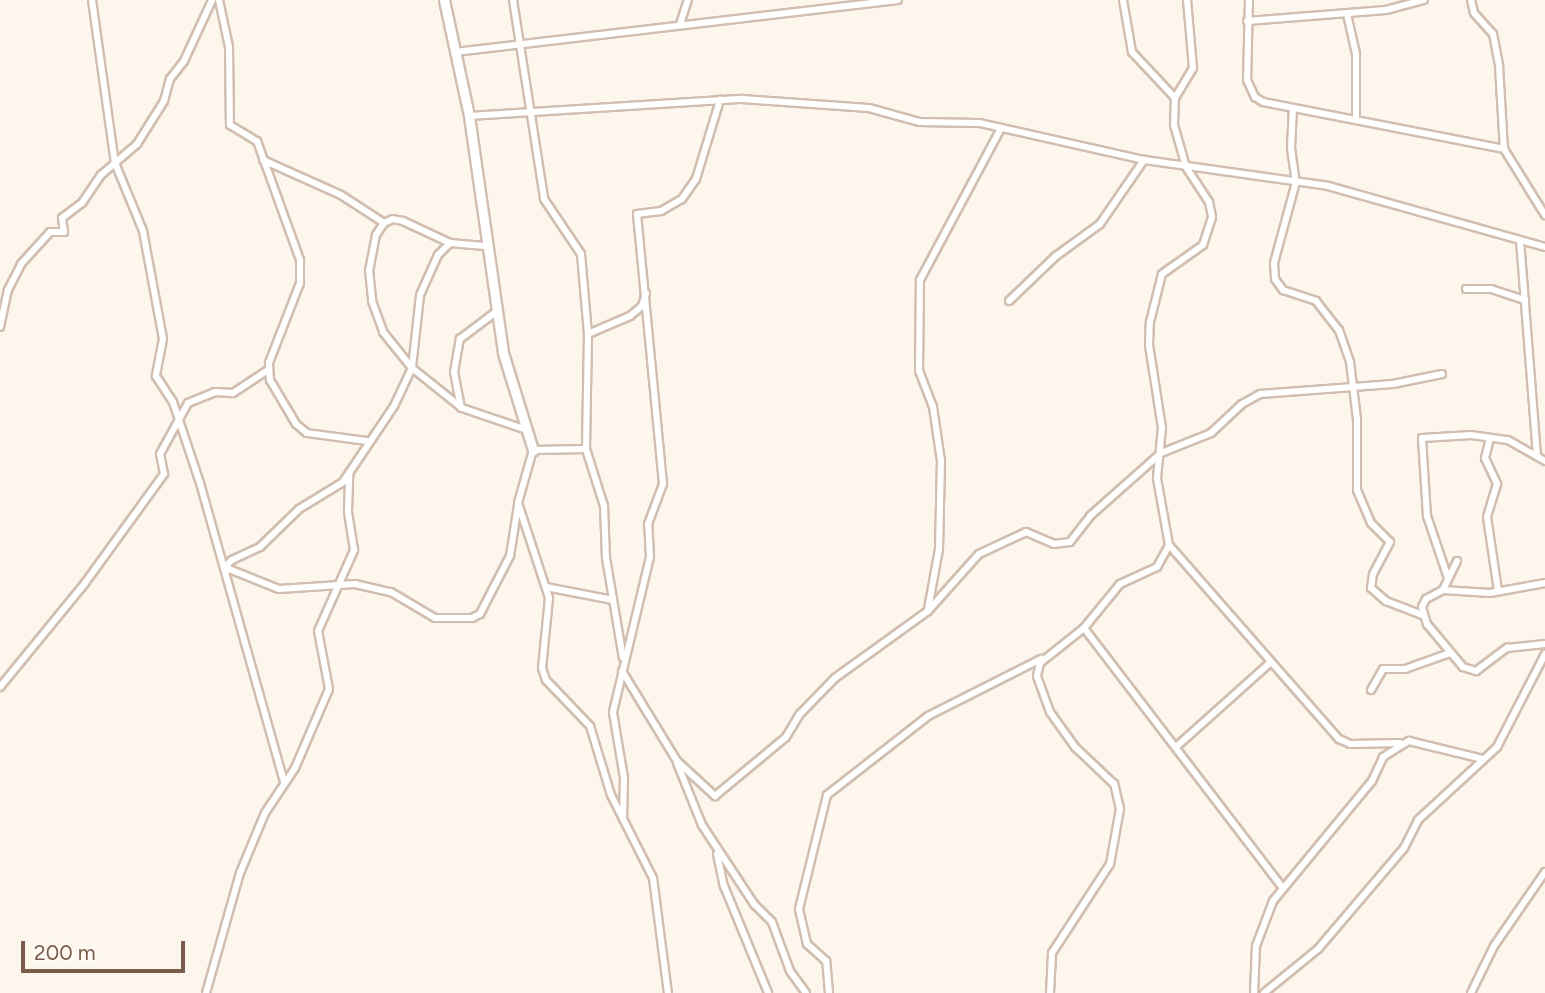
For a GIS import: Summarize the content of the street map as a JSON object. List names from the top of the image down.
{
  "scale_bar": "200 m"
}
